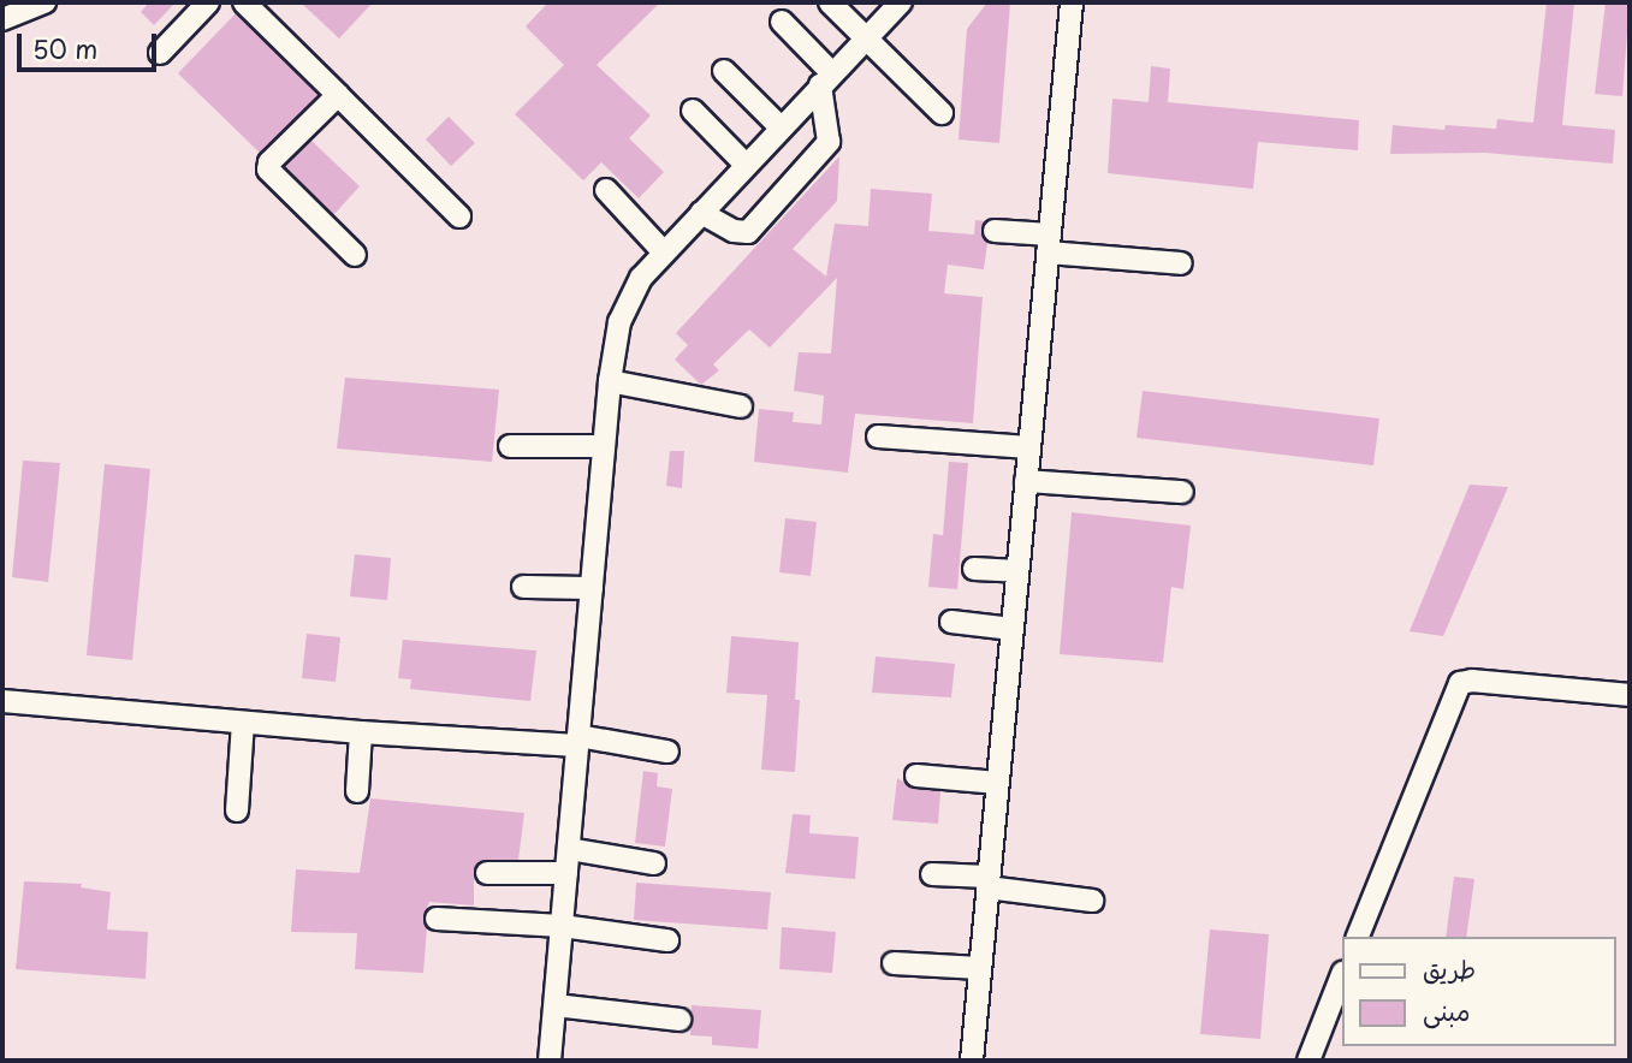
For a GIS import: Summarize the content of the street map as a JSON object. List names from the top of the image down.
{
  "legend": ["طريق", "مبنى"],
  "scale_bar": "50 m"
}
